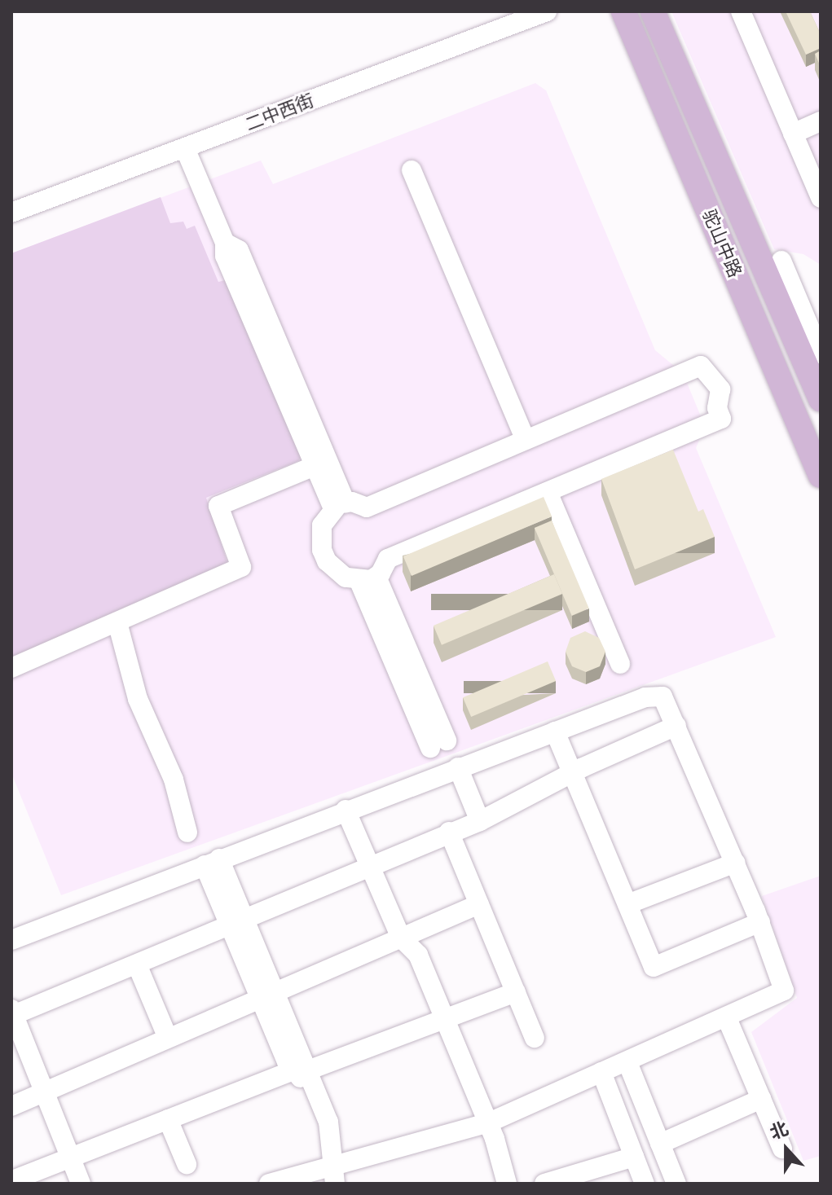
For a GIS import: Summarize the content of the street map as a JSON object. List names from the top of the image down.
{
  "streets": {
    "main road": ["驼山中路"],
    "street": ["二中西街"]
  },
  "north": "top"
}
